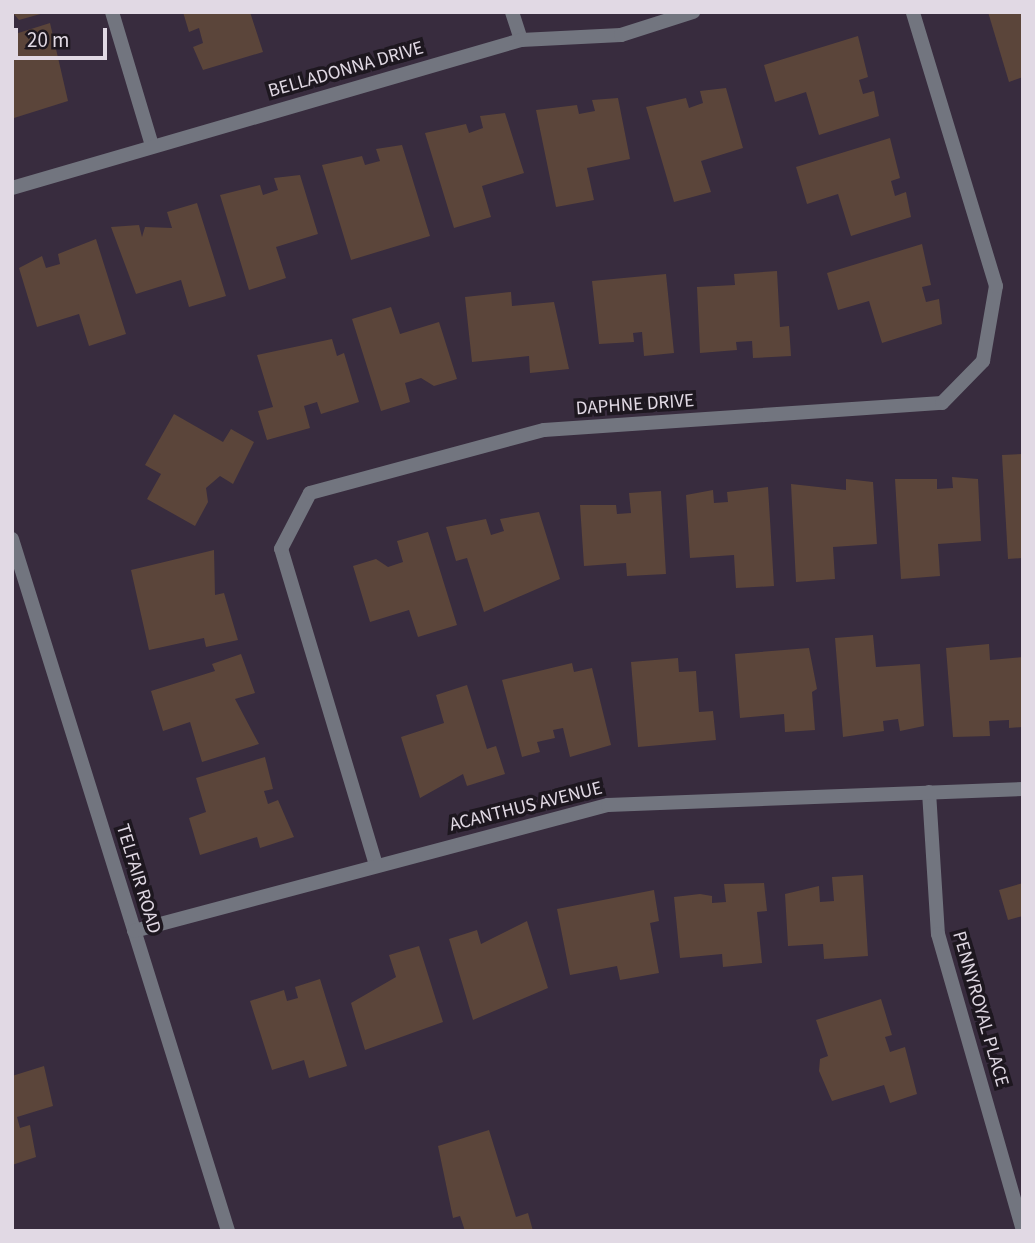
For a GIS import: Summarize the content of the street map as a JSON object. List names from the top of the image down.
{
  "streets": {
    "street": [
      "BELLADONNA DRIVE",
      "DAPHNE DRIVE",
      "ACANTHUS AVENUE",
      "TELFAIR ROAD",
      "PENNYROYAL PLACE"
    ]
  },
  "crossings": [
    ["DAPHNE DRIVE", "ACANTHUS AVENUE"],
    ["ACANTHUS AVENUE", "TELFAIR ROAD"],
    ["ACANTHUS AVENUE", "PENNYROYAL PLACE"]
  ],
  "scale_bar": "20 m"
}
